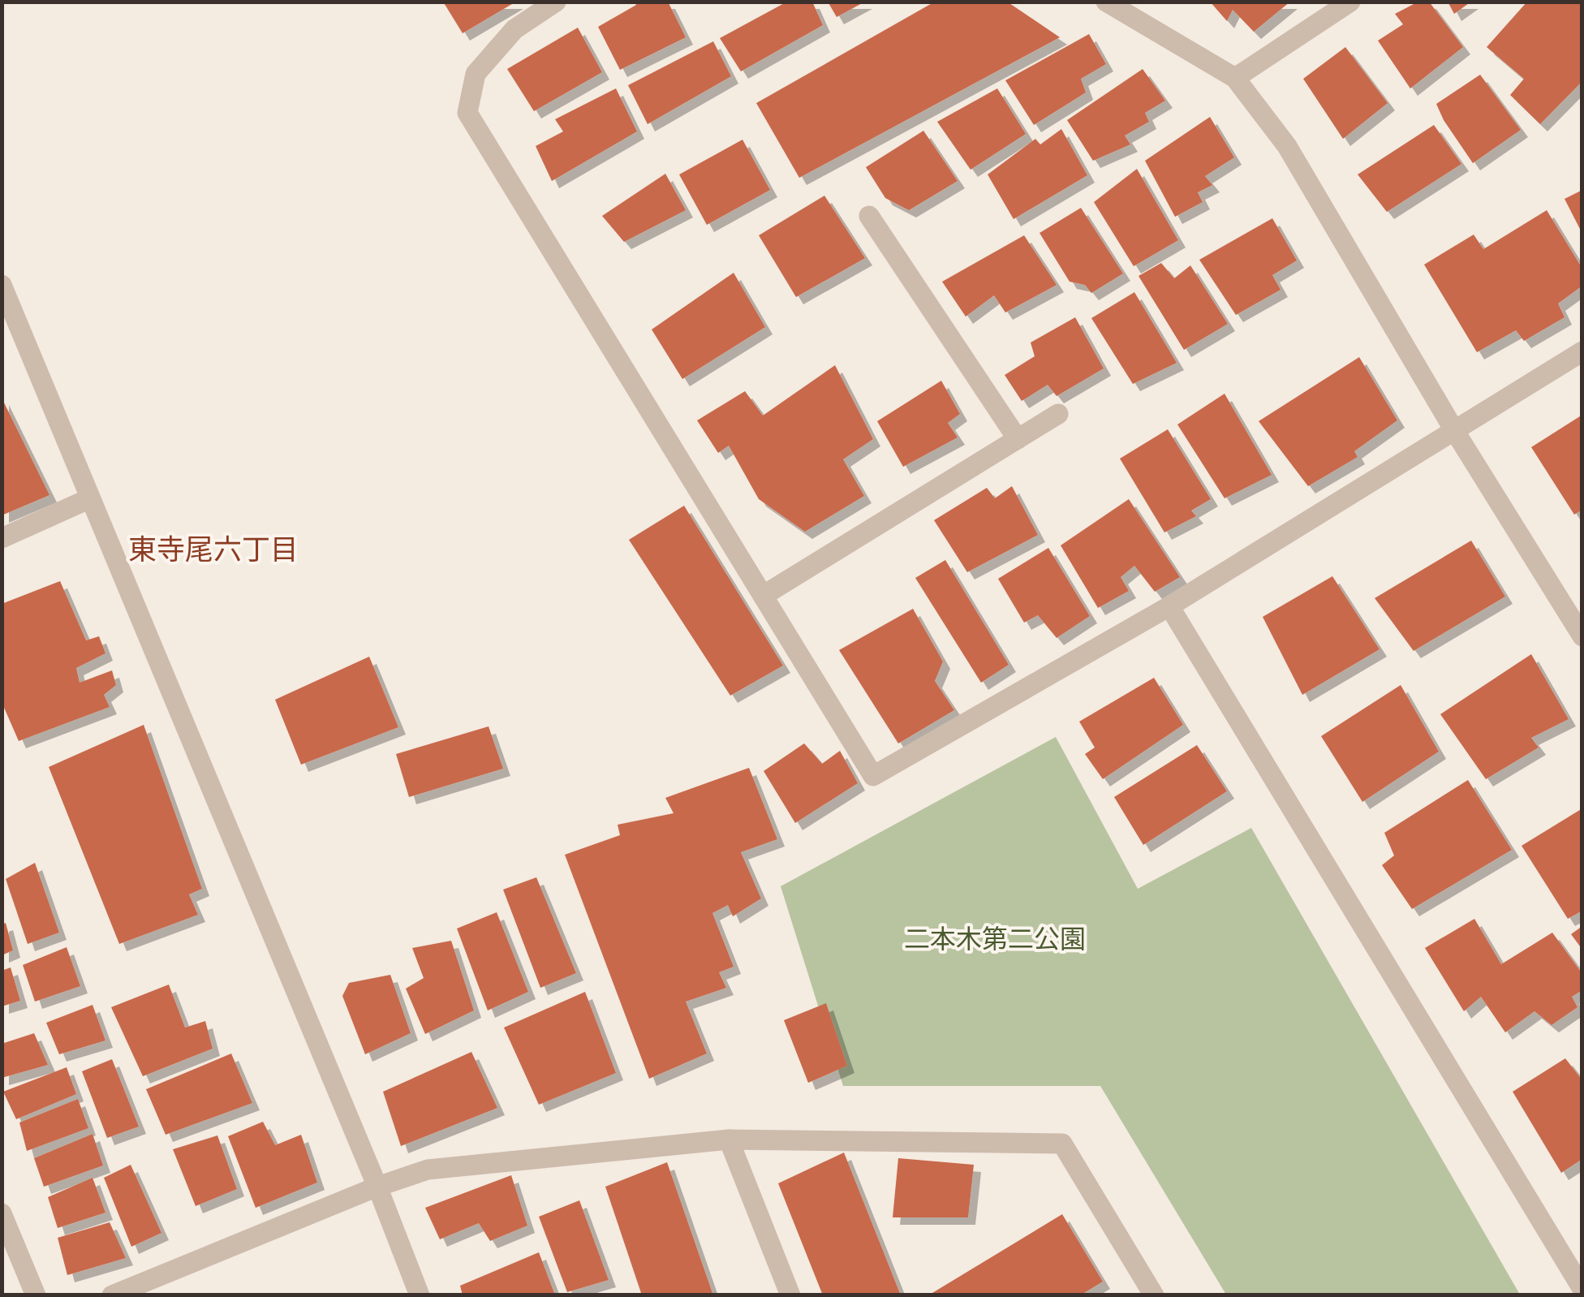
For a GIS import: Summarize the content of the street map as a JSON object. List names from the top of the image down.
{
  "districts": ["東寺尾六丁目"],
  "parks": ["二本木第二公園"]
}
